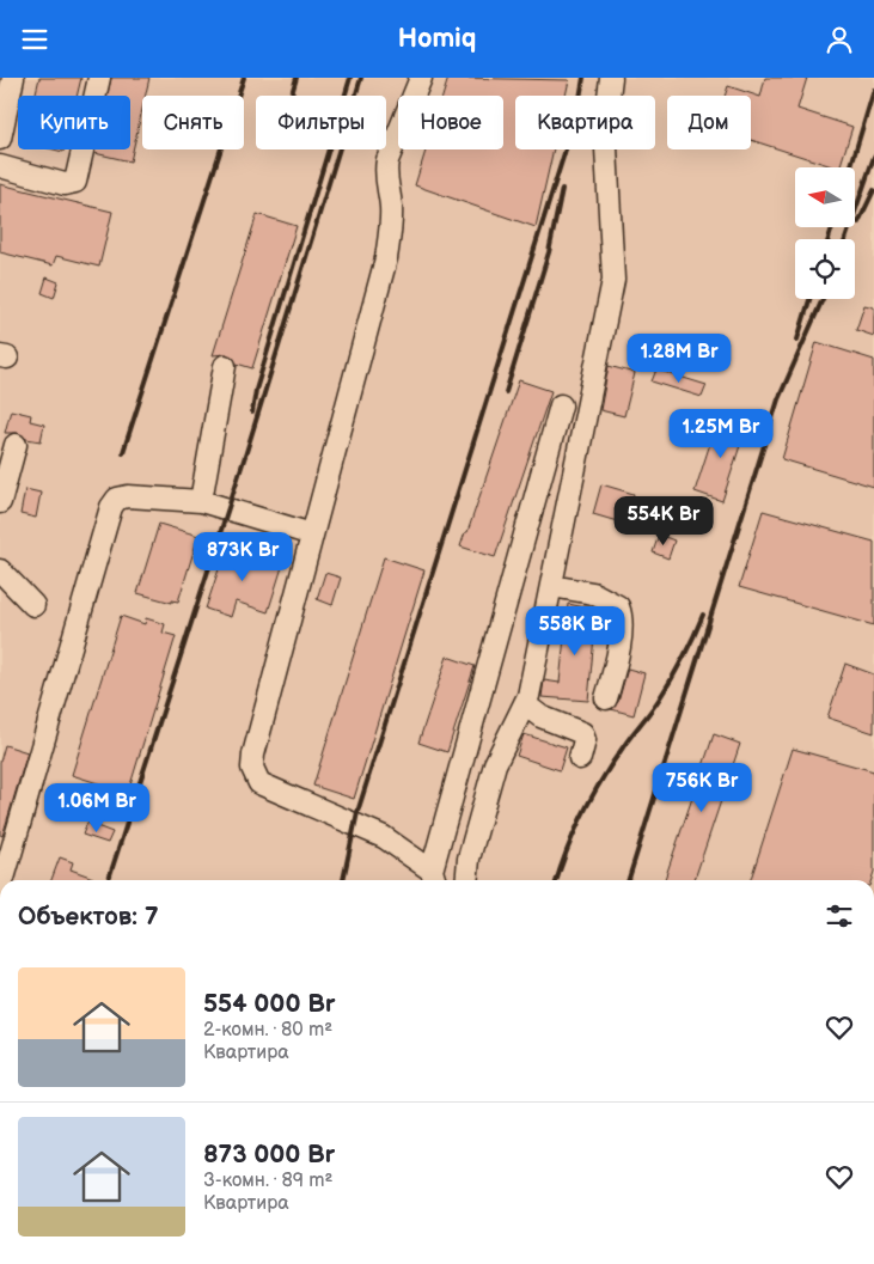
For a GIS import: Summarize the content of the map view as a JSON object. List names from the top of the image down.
{
  "north": "left",
  "page": {
    "header": "Homiq",
    "chip": [
      "Купить",
      "Снять",
      "Фильтры",
      "Новое",
      "Квартира",
      "Дом"
    ],
    "price": [
      "1.28M Br",
      "1.25M Br",
      "554K Br",
      "873K Br",
      "558K Br",
      "756K Br",
      "1.06M Br"
    ],
    "heading": "Объектов: 7",
    "list": [
      {
        "name": "554 000 Br",
        "note": "2-комн. · 80 m² · Квартира"
      },
      {
        "name": "873 000 Br",
        "note": "3-комн. · 89 m² · Квартира"
      }
    ]
  }
}
